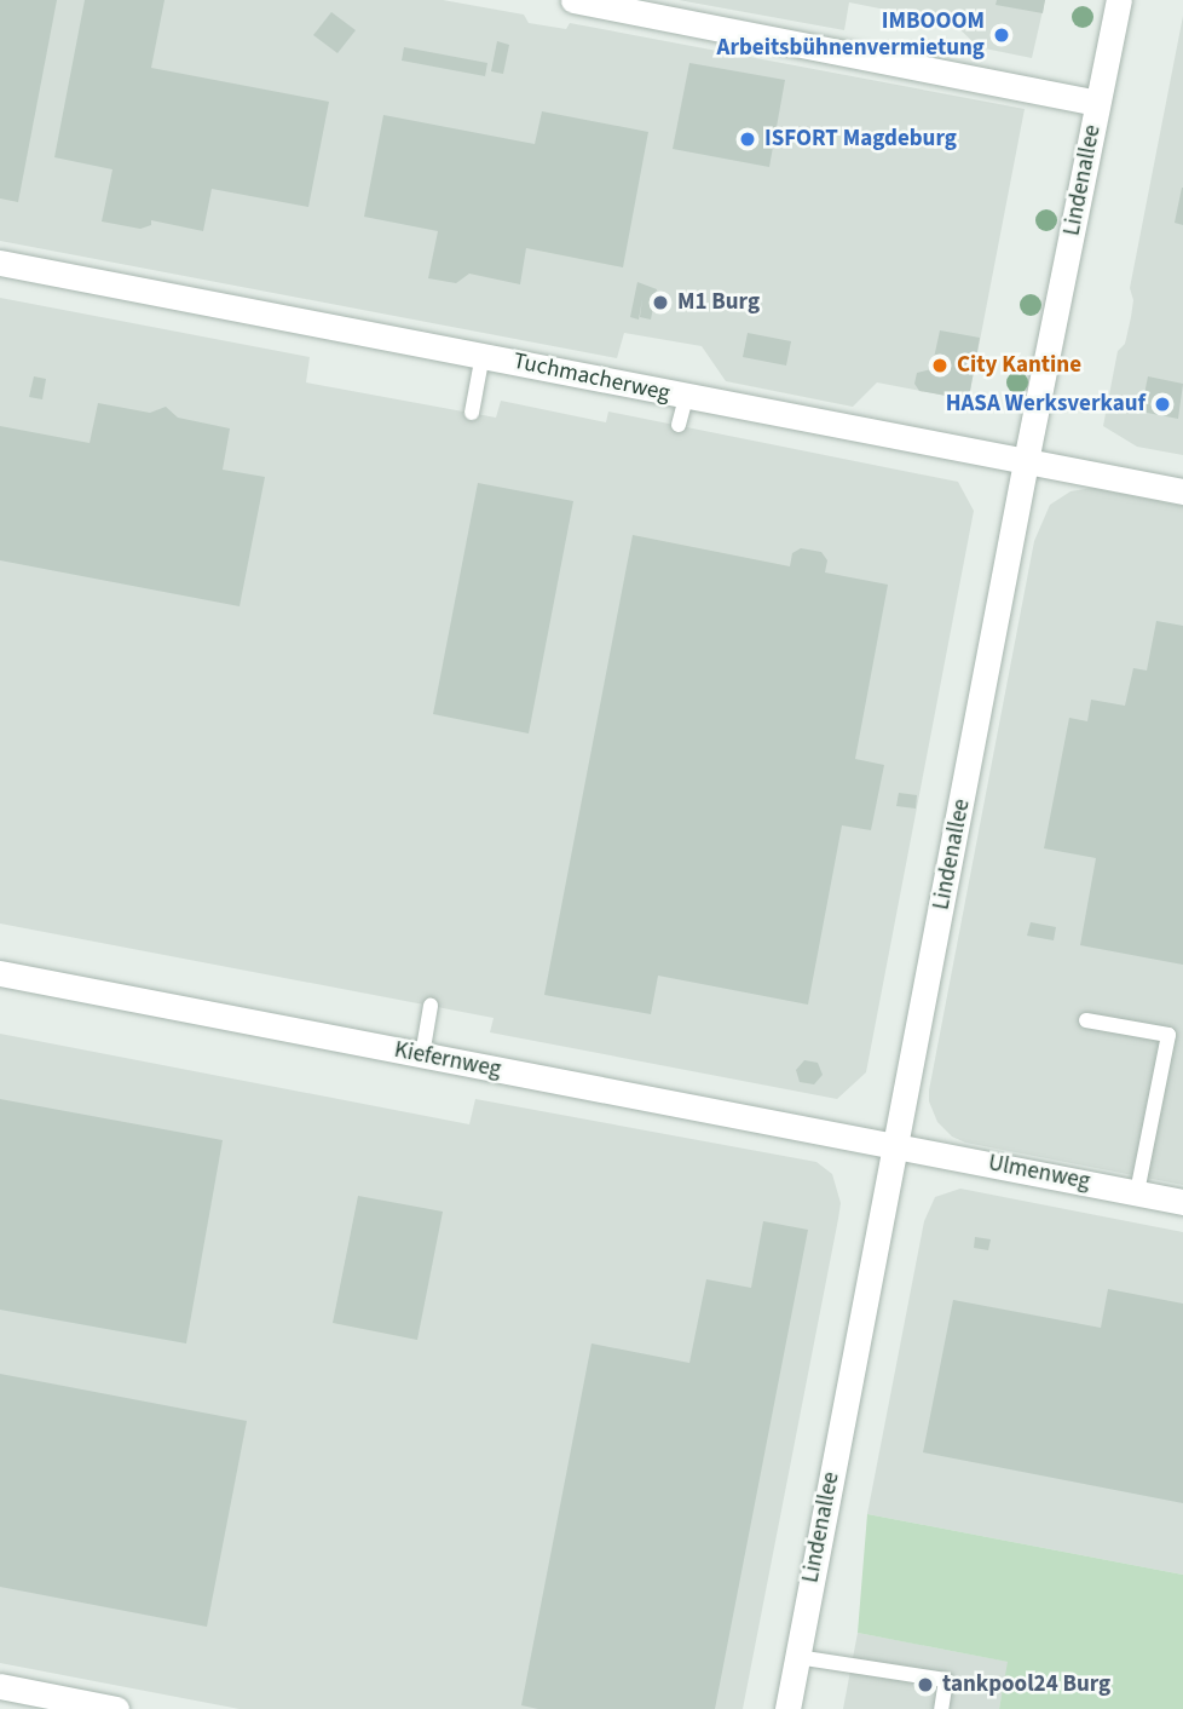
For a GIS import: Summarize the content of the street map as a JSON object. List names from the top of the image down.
{
  "streets": {
    "street": [
      "Lindenallee",
      "Tuchmacherweg",
      "Kiefernweg",
      "Ulmenweg"
    ]
  },
  "crossings": [
    ["Lindenallee", "Tuchmacherweg"],
    ["Lindenallee", "Kiefernweg"],
    ["Lindenallee", "Ulmenweg"],
    ["Kiefernweg", "Ulmenweg"]
  ],
  "places": [
    "IMBOOOM Arbeitsbühnenvermietung",
    "ISFORT Magdeburg",
    "M1 Burg",
    "City Kantine",
    "HASA Werksverkauf",
    "tankpool24 Burg"
  ]
}
